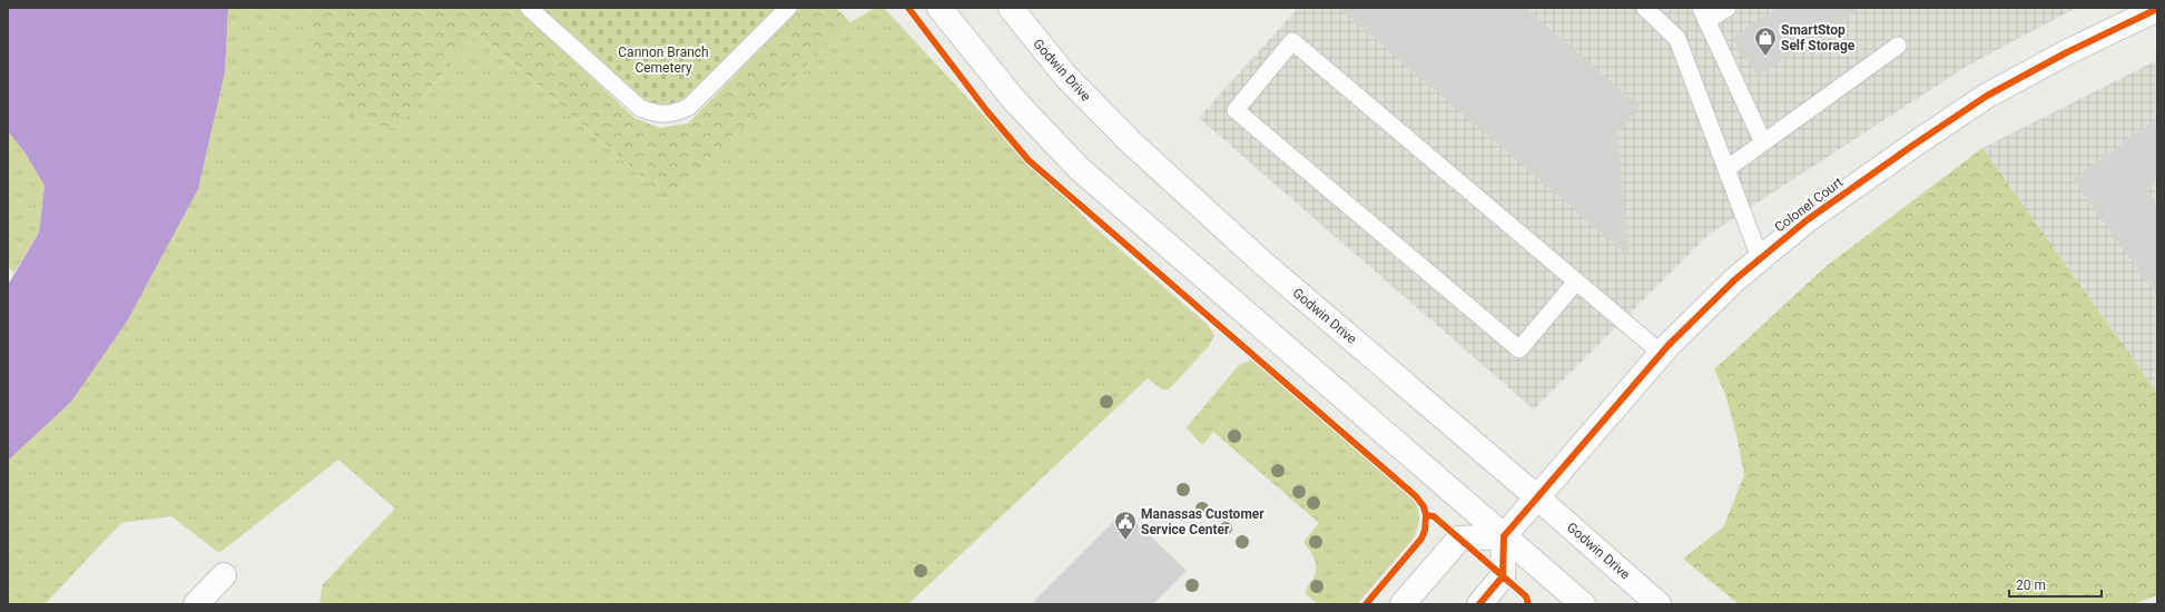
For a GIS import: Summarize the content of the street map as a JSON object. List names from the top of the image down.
{
  "streets": {
    "street": ["Godwin Drive", "Colonel Court"]
  },
  "crossings": [
    ["Godwin Drive", "Colonel Court"]
  ],
  "parks": ["Cannon Branch Cemetery"],
  "places": {
    "shop": ["SmartStop Self Storage"],
    "public building": ["Manassas Customer Service Center"]
  },
  "scale_bar": "20 m"
}
